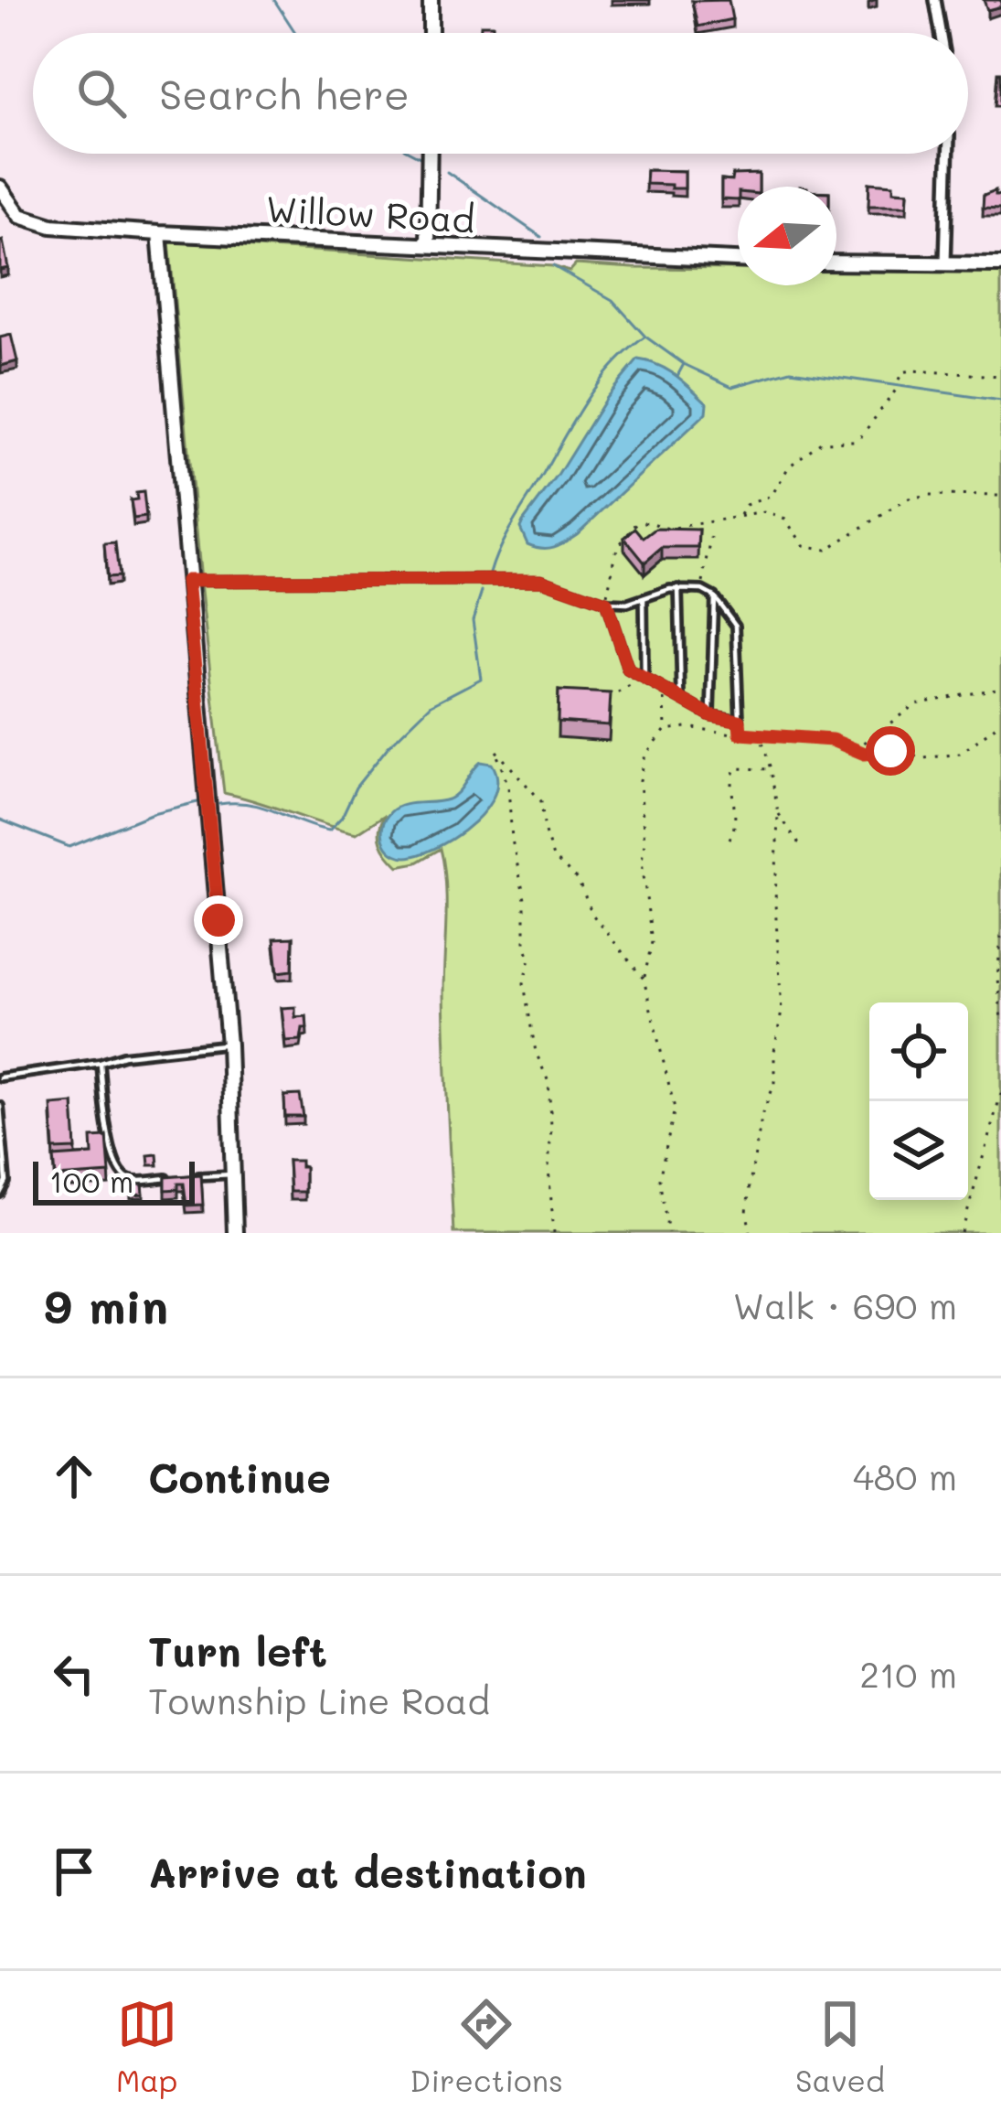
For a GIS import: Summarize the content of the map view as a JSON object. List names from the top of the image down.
{
  "streets": {
    "street": ["Willow Road"]
  },
  "scale_bar": "100 m",
  "north": "left",
  "page": {
    "search": "Search here",
    "scale": "100 m",
    "heading": ["9 min", "Walk · 690 m"],
    "list": [
      ["Continue", "480 m"],
      ["Turn left", "Township Line Road", "210 m"],
      "Arrive at destination"
    ],
    "nav": ["Map", "Directions", "Saved"]
  }
}
